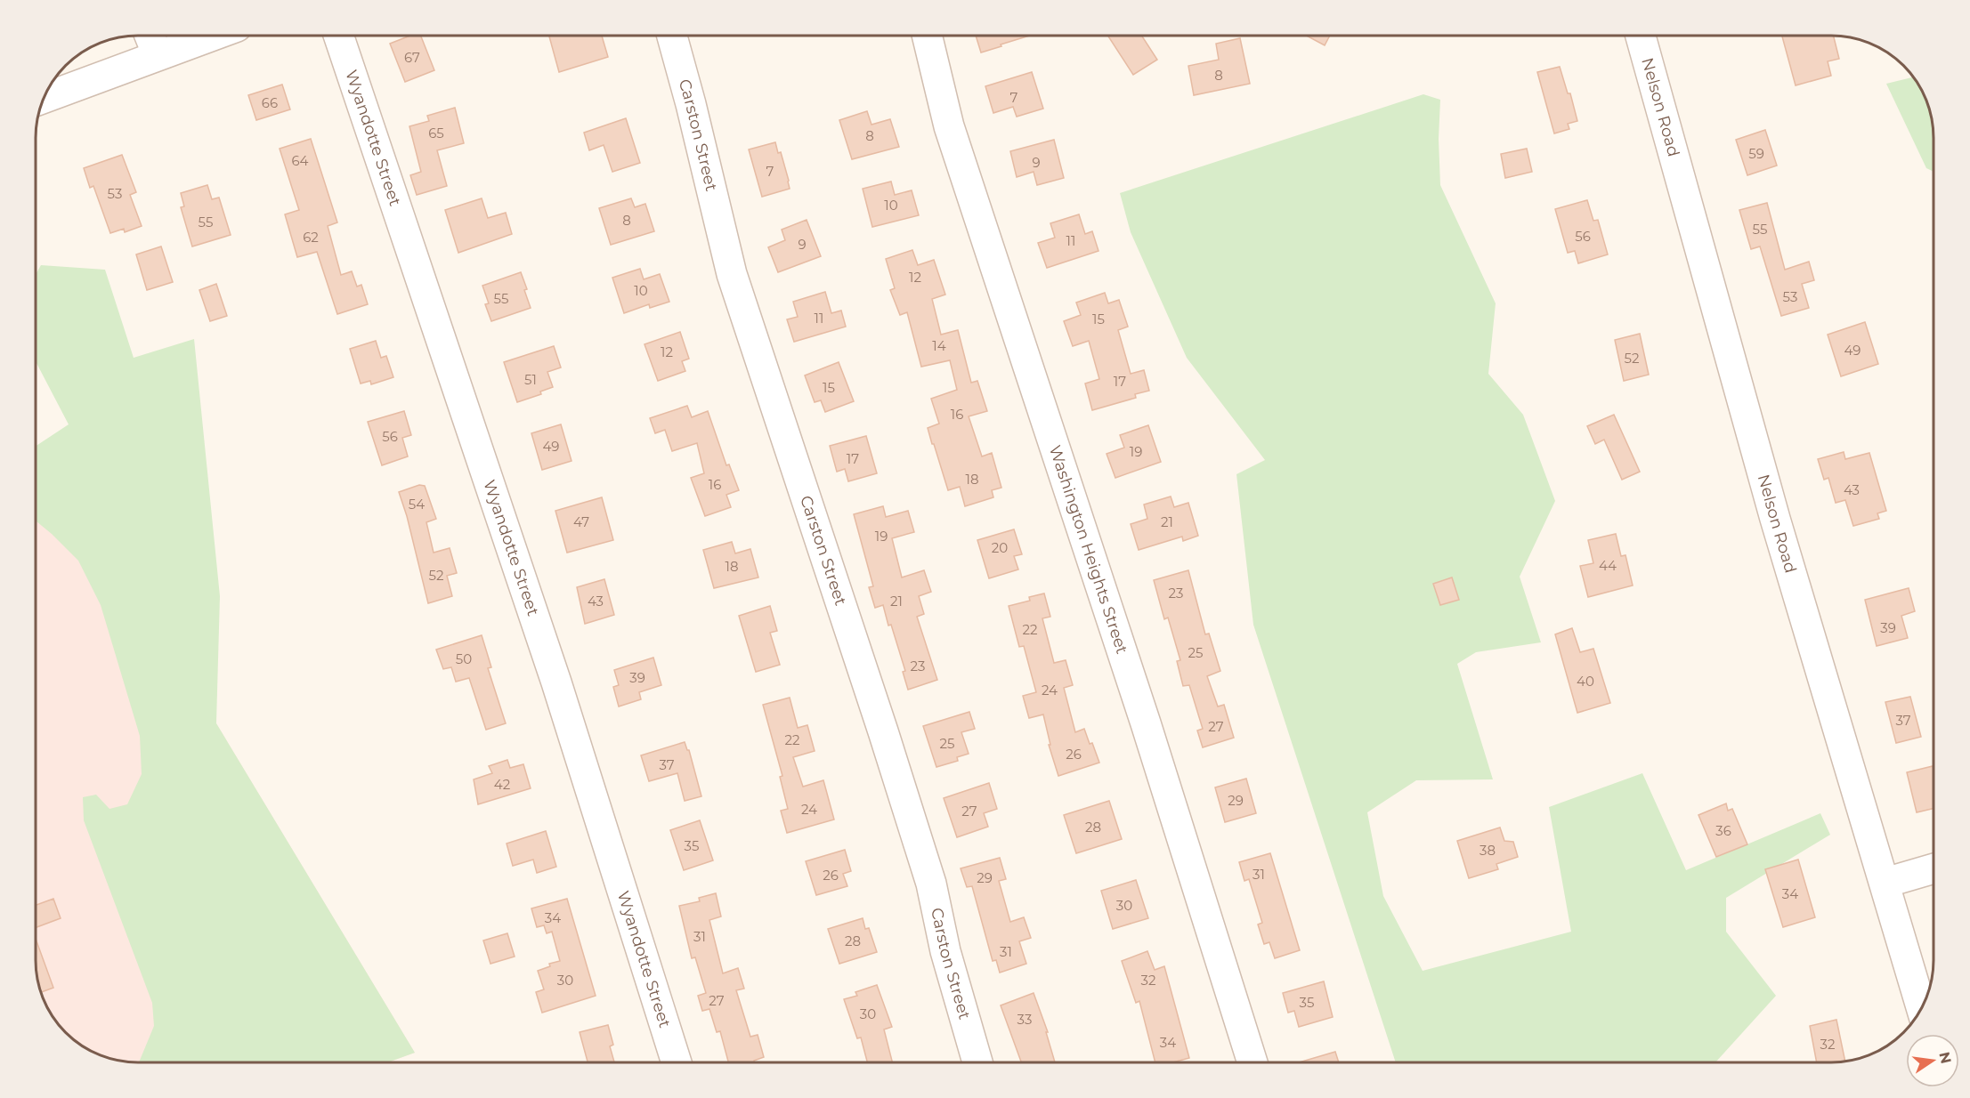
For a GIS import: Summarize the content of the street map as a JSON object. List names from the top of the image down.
{
  "streets": {
    "street": [
      "Nelson Road",
      "Carston Street",
      "Wyandotte Street",
      "Washington Heights Street"
    ]
  },
  "house_numbers": [
    "67",
    "8",
    "7",
    "66",
    "65",
    "8",
    "59",
    "64",
    "9",
    "7",
    "53",
    "10",
    "8",
    "55",
    "55",
    "56",
    "62",
    "11",
    "9",
    "12",
    "10",
    "53",
    "55",
    "11",
    "15",
    "14",
    "49",
    "12",
    "52",
    "51",
    "17",
    "15",
    "16",
    "56",
    "49",
    "19",
    "17",
    "18",
    "16",
    "43",
    "54",
    "47",
    "21",
    "19",
    "20",
    "44",
    "18",
    "52",
    "23",
    "43",
    "21",
    "39",
    "22",
    "25",
    "50",
    "23",
    "39",
    "40",
    "24",
    "37",
    "27",
    "22",
    "25",
    "26",
    "37",
    "42",
    "29",
    "24",
    "27",
    "28",
    "36",
    "35",
    "38",
    "31",
    "26",
    "29",
    "34",
    "30",
    "34",
    "31",
    "28",
    "31",
    "30",
    "32",
    "27",
    "35",
    "30",
    "33",
    "34",
    "32"
  ],
  "north": "right"
}
